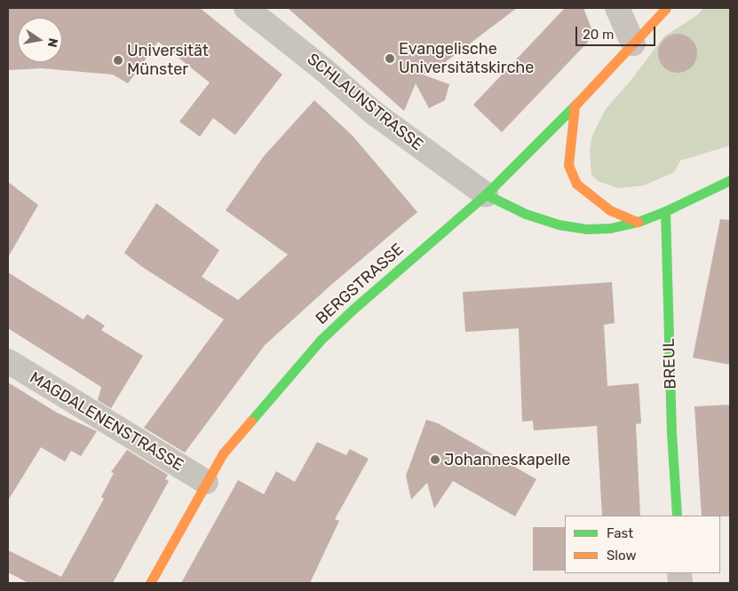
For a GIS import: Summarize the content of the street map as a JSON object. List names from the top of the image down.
{
  "streets": {
    "main road": ["BERGSTRASSE", "BREUL"],
    "street": ["SCHLAUNSTRASSE", "MAGDALENENSTRASSE"]
  },
  "crossings": [
    ["SCHLAUNSTRASSE", "BERGSTRASSE"],
    ["BERGSTRASSE", "MAGDALENENSTRASSE"]
  ],
  "places": ["Evangelische Universitätskirche", "Universität Münster", "Johanneskapelle"],
  "legend": ["Fast", "Slow"],
  "scale_bar": "20 m",
  "north": "right"
}
